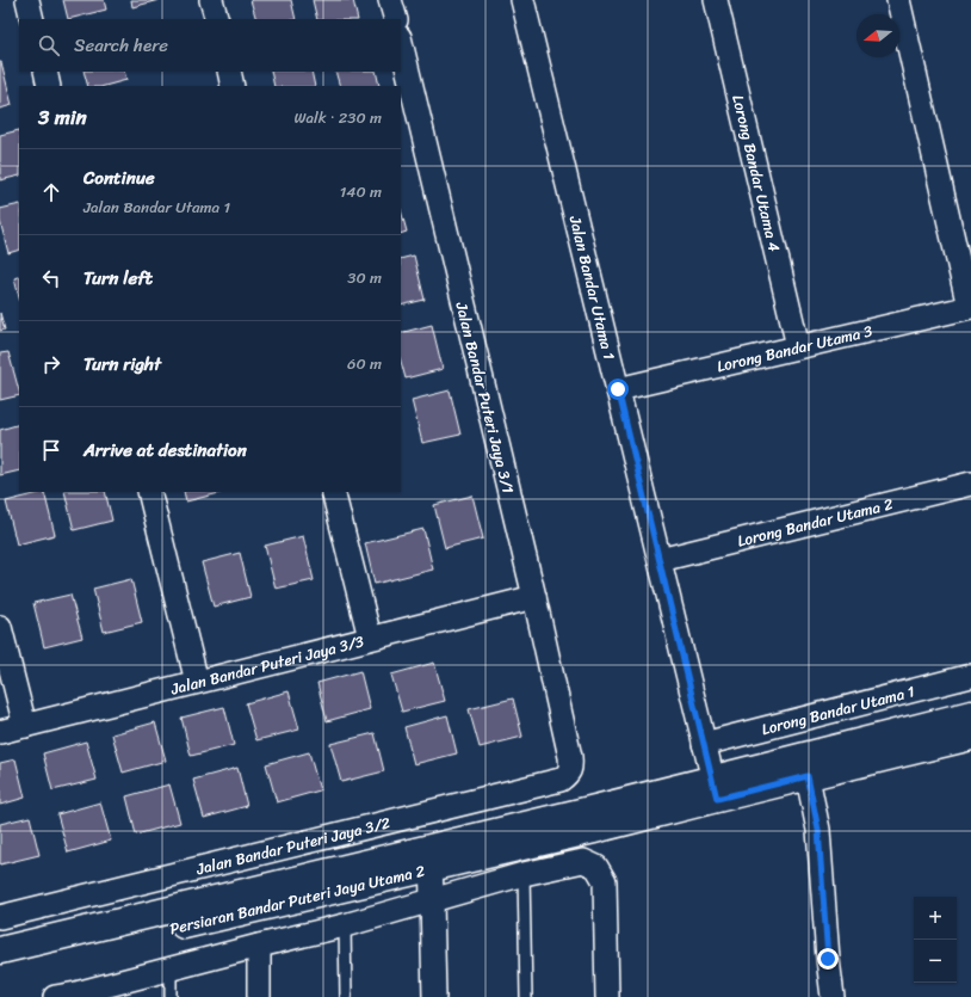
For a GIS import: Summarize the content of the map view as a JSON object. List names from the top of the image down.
{
  "streets": {
    "street": [
      "Lorong Bandar Utama 4",
      "Jalan Bandar Utama 1",
      "Lorong Bandar Utama 3",
      "Jalan Bandar Puteri Jaya 3/1",
      "Lorong Bandar Utama 2",
      "Jalan Bandar Puteri Jaya 3/3",
      "Lorong Bandar Utama 1",
      "Jalan Bandar Puteri Jaya 3/2",
      "Persiaran Bandar Puteri Jaya Utama 2"
    ]
  },
  "crossings": [
    ["Lorong Bandar Utama 4", "Lorong Bandar Utama 3"],
    ["Jalan Bandar Utama 1", "Lorong Bandar Utama 3"],
    ["Jalan Bandar Utama 1", "Lorong Bandar Utama 2"],
    ["Jalan Bandar Utama 1", "Lorong Bandar Utama 1"],
    ["Jalan Bandar Utama 1", "Persiaran Bandar Puteri Jaya Utama 2"],
    ["Jalan Bandar Puteri Jaya 3/1", "Jalan Bandar Puteri Jaya 3/3"],
    ["Jalan Bandar Puteri Jaya 3/1", "Jalan Bandar Puteri Jaya 3/2"]
  ],
  "north": "left",
  "page": {
    "search": "Search here",
    "heading": ["3 min", "Walk · 230 m"],
    "list": [
      ["Continue", "Jalan Bandar Utama 1", "140 m"],
      ["Turn left", "30 m"],
      ["Turn right", "60 m"],
      "Arrive at destination"
    ],
    "map_buttons": ["+", "−"]
  }
}
